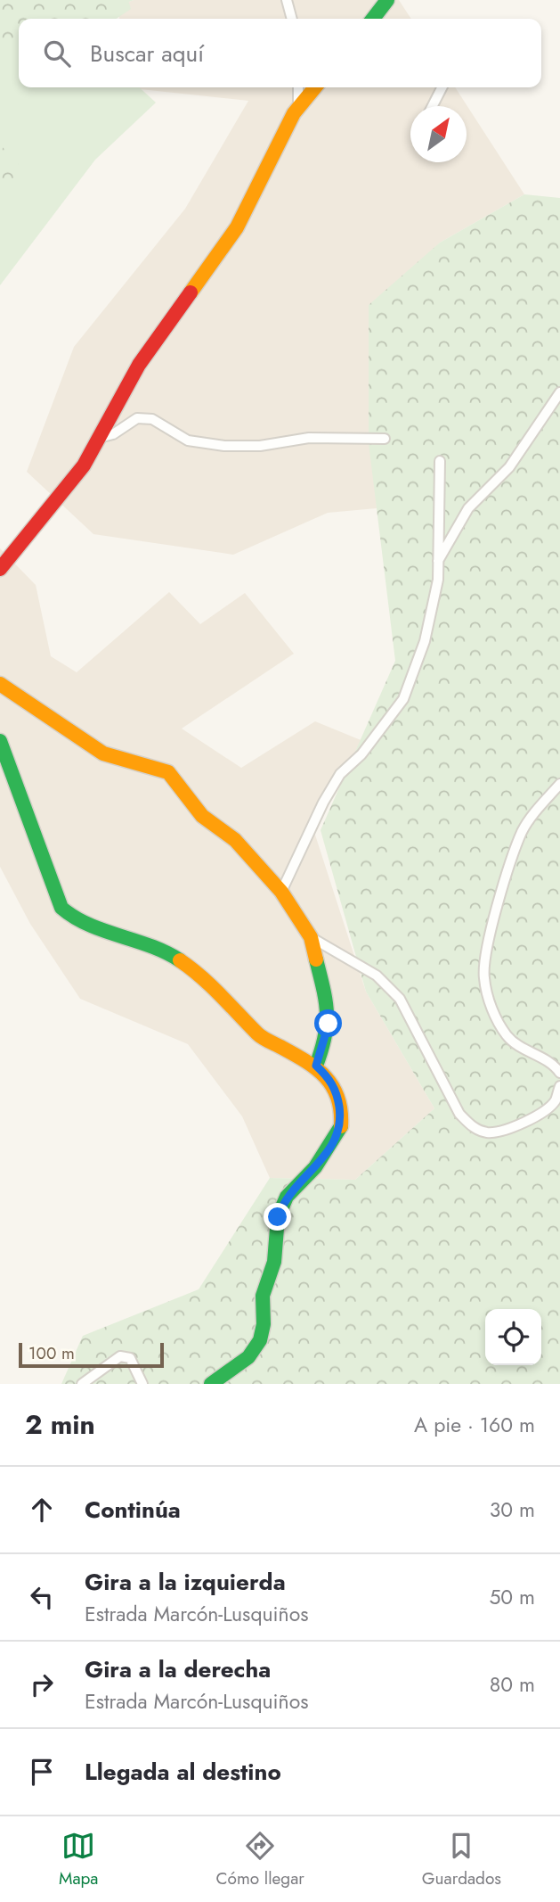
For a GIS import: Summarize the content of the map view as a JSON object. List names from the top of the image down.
{
  "scale_bar": "100 m",
  "north": "top right",
  "page": {
    "search": "Buscar aquí",
    "scale": "100 m",
    "heading": ["2 min", "A pie · 160 m"],
    "list": [
      ["Continúa", "30 m"],
      ["Gira a la izquierda", "Estrada Marcón-Lusquiños", "50 m"],
      ["Gira a la derecha", "Estrada Marcón-Lusquiños", "80 m"],
      "Llegada al destino"
    ],
    "nav": ["Mapa", "Cómo llegar", "Guardados"]
  }
}
